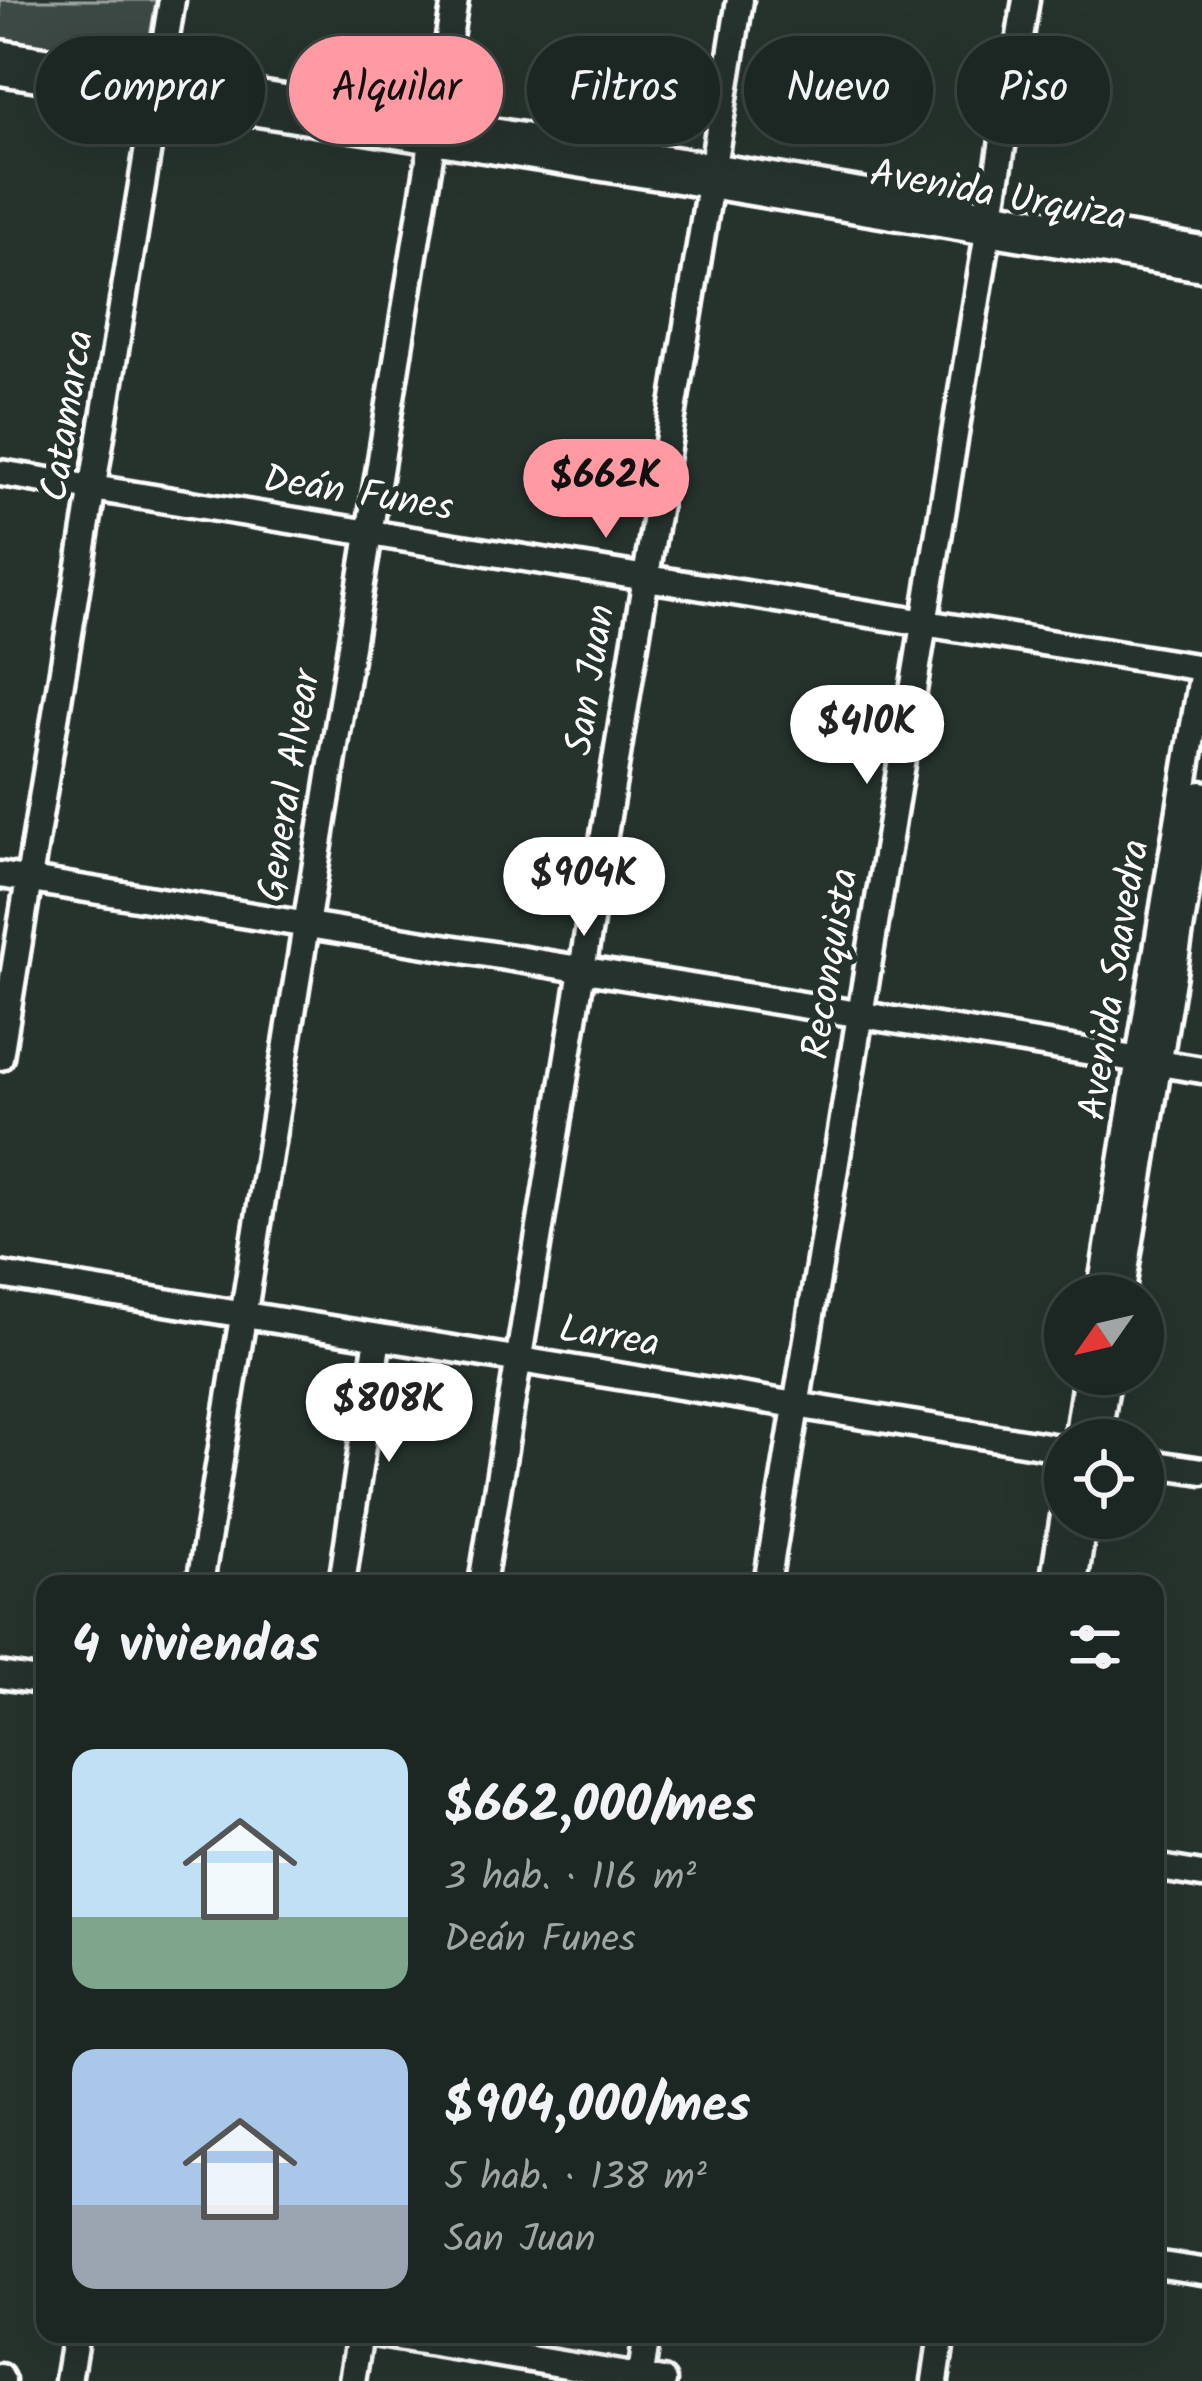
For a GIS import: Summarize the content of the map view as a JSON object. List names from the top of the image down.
{
  "streets": {
    "street": [
      "Avenida Urquiza",
      "Catamarca",
      "Deán Funes",
      "San Juan",
      "General Alvear",
      "Reconquista",
      "Avenida Saavedra",
      "Larrea"
    ]
  },
  "crossings": [
    ["Avenida Urquiza", "San Juan"],
    ["Avenida Urquiza", "Reconquista"],
    ["Catamarca", "Deán Funes"],
    ["Deán Funes", "San Juan"],
    ["Deán Funes", "General Alvear"],
    ["Deán Funes", "Reconquista"],
    ["Deán Funes", "Avenida Saavedra"],
    ["San Juan", "Larrea"],
    ["General Alvear", "Larrea"],
    ["Reconquista", "Larrea"]
  ],
  "north": "bottom left",
  "page": {
    "chip": [
      "Comprar",
      "Alquilar",
      "Filtros",
      "Nuevo",
      "Piso"
    ],
    "price": [
      "$662K",
      "$410K",
      "$904K",
      "$808K"
    ],
    "heading": "4 viviendas",
    "list": [
      {
        "name": "$662,000/mes",
        "note": "3 hab. · 116 m² · Deán Funes"
      },
      {
        "name": "$904,000/mes",
        "note": "5 hab. · 138 m² · San Juan"
      }
    ]
  }
}
